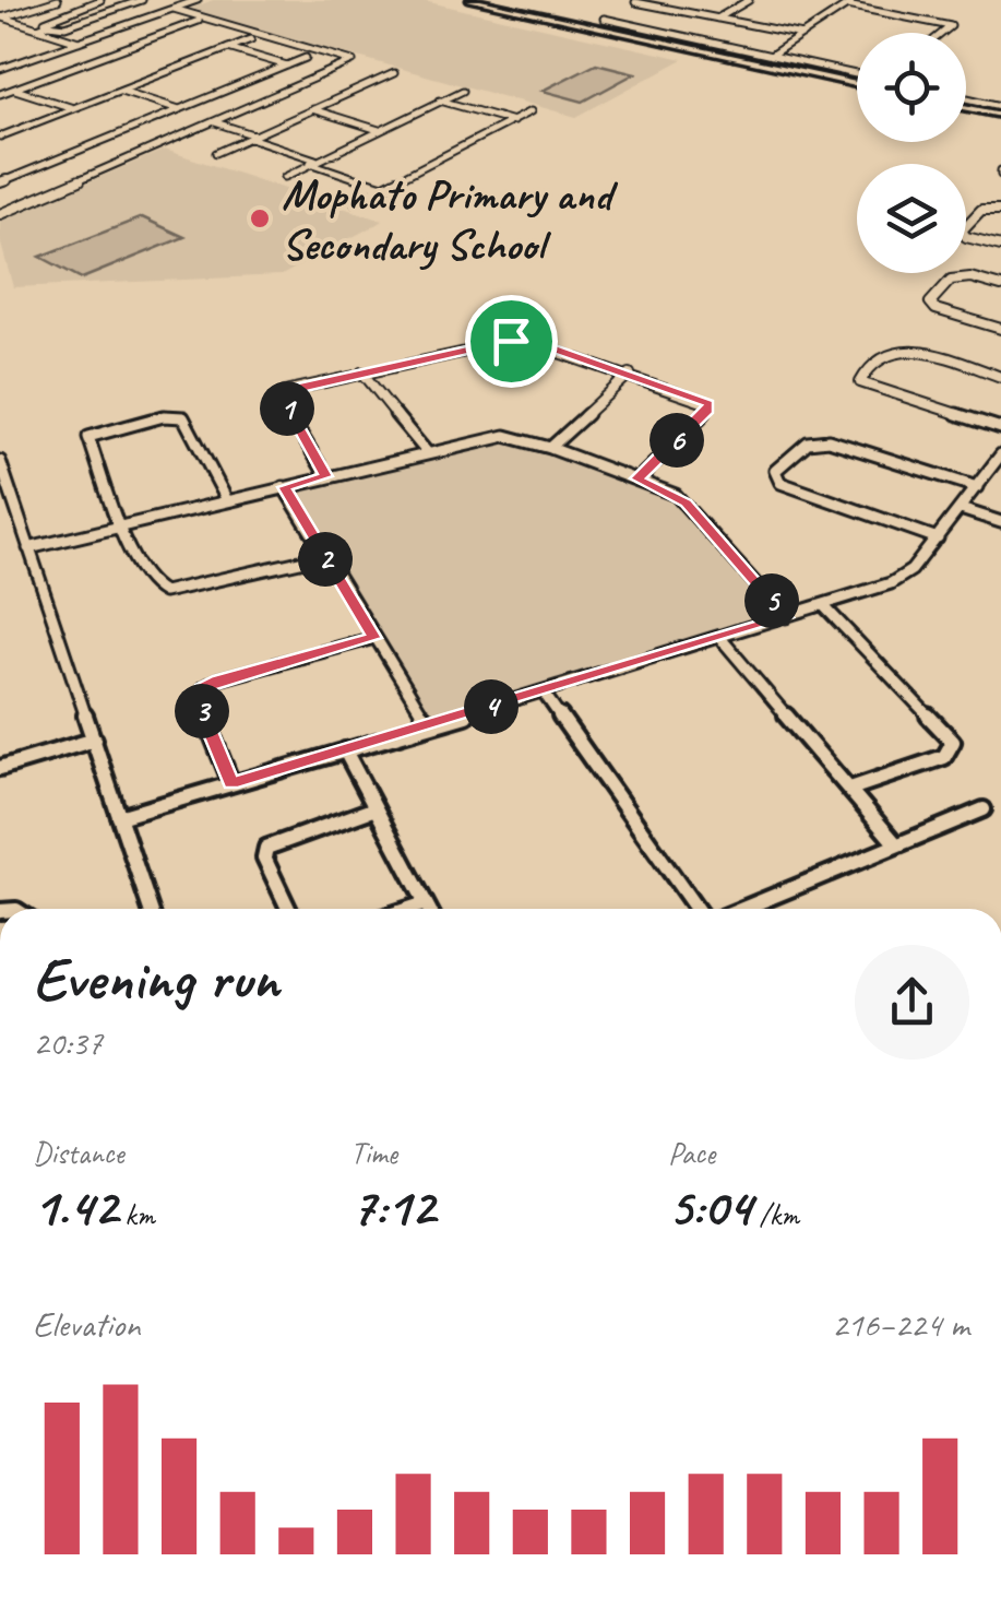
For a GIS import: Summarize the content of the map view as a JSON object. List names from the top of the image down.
{
  "places": ["Mophato Primary and Secondary School"],
  "page": {
    "pins": [
      "1",
      "6",
      "2",
      "5",
      "4",
      "3"
    ],
    "heading": ["Evening run", "20:37"],
    "stats": [
      ["Distance", "1.42 km"],
      ["Time", "7:12"],
      ["Pace", "5:04 /km"]
    ],
    "chart": ["Elevation", "216–224 m"]
  }
}
